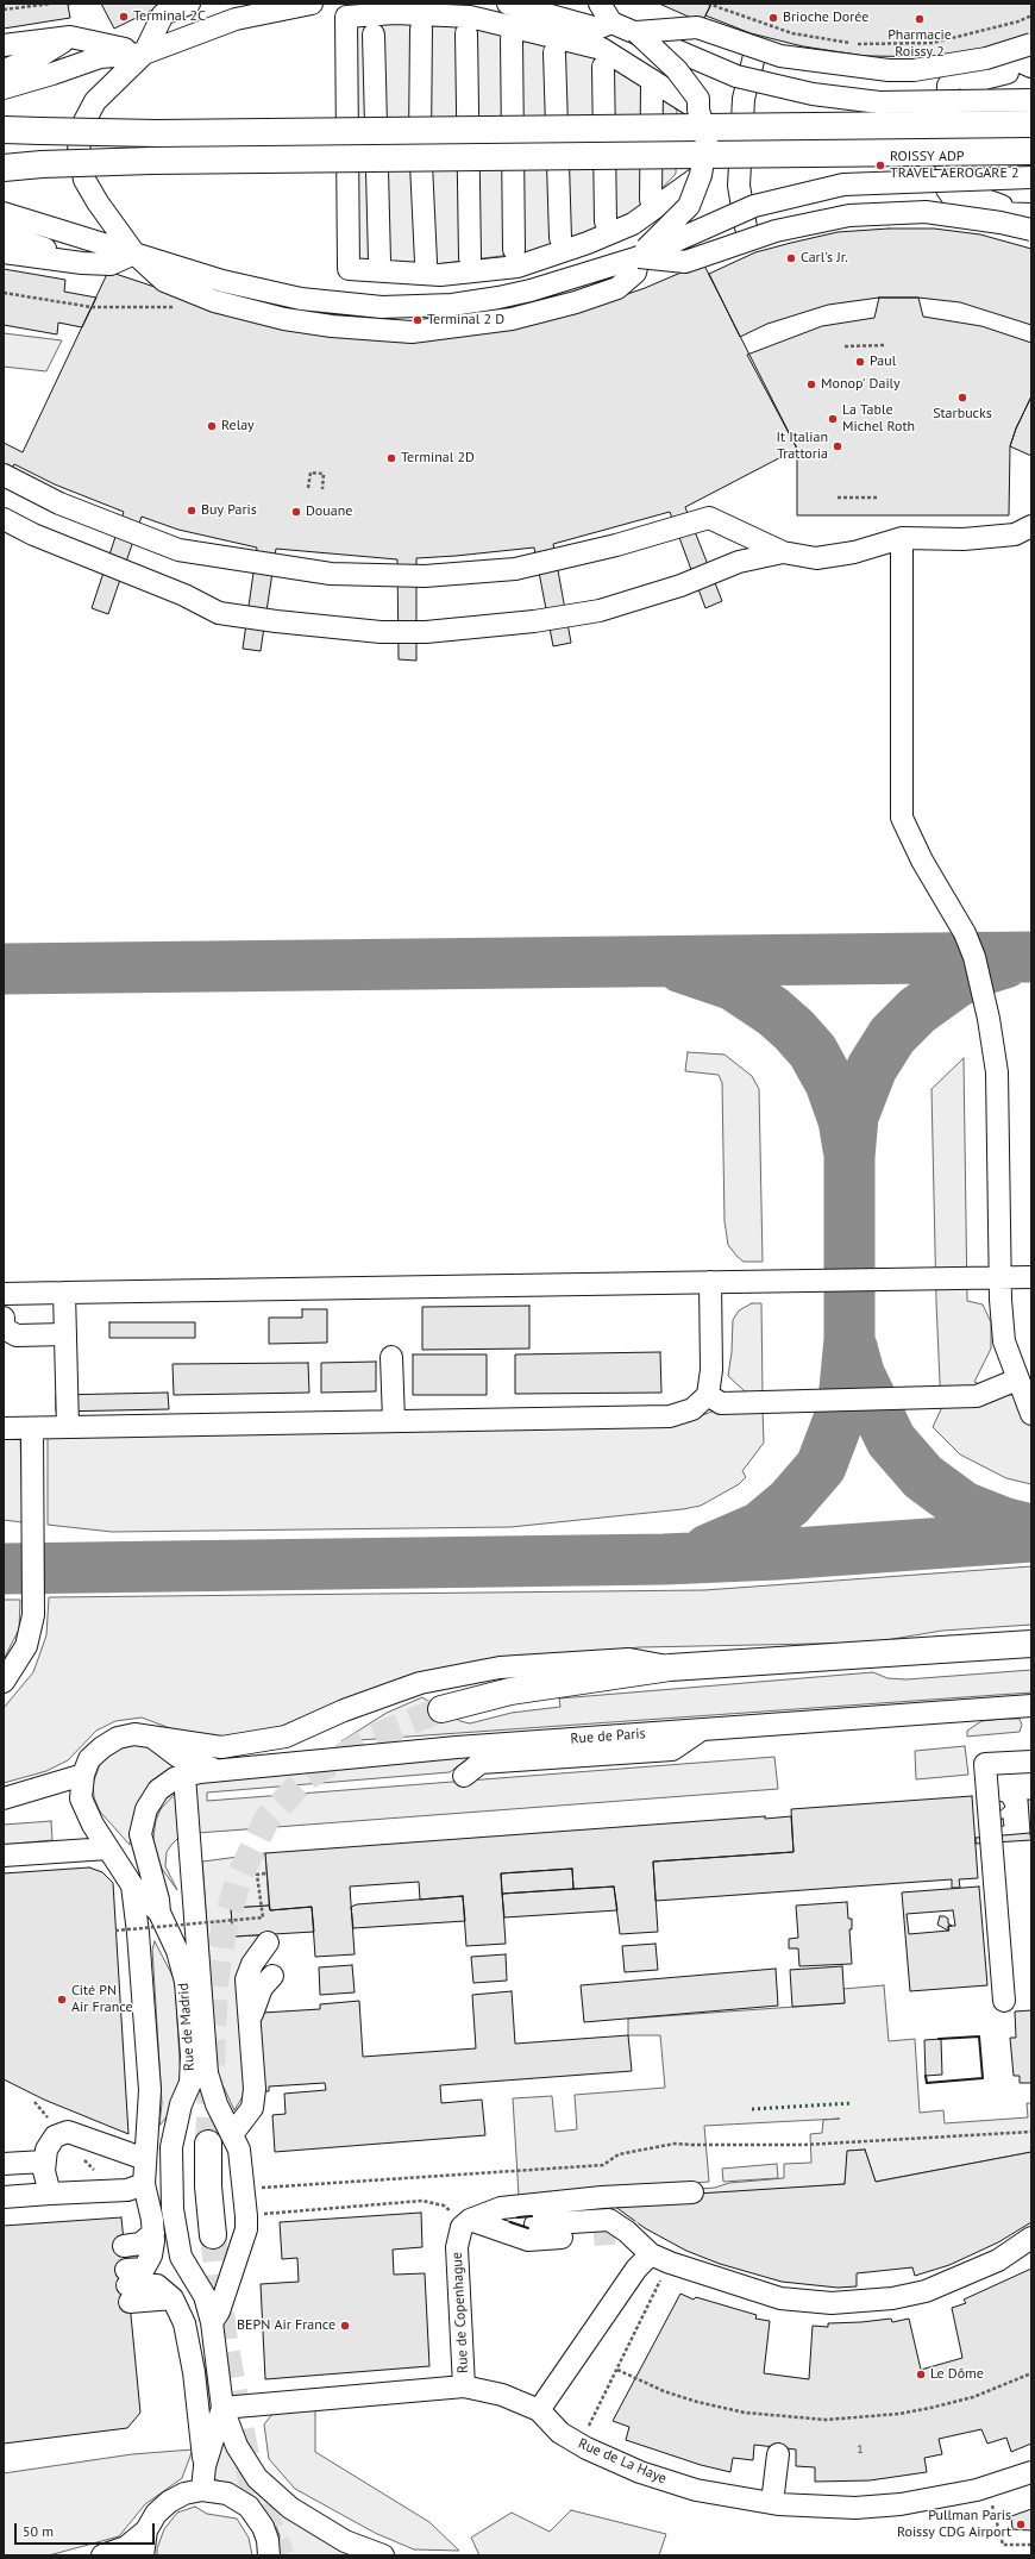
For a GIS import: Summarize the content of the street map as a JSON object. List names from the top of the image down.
{
  "streets": {
    "street": [
      "Rue de Paris",
      "Rue de Madrid",
      "Rue de Copenhague",
      "Rue de La Haye"
    ]
  },
  "crossings": [
    ["Rue de Paris", "Rue de Madrid"],
    ["Rue de Madrid", "Rue de La Haye"],
    ["Rue de Copenhague", "Rue de La Haye"]
  ],
  "places": [
    "Terminal 2C",
    "Brioche Dorée",
    "Pharmacie Roissy 2",
    "ROISSY ADP TRAVEL AEROGARE 2",
    "Carl's Jr.",
    "Terminal 2 D",
    "Paul",
    "Monop' Daily",
    "Starbucks",
    "La Table Michel Roth",
    "Relay",
    "It Italian Trattoria",
    "Terminal 2D",
    "Buy Paris",
    "Douane",
    "Cité PN Air France",
    "BEPN Air France",
    "Le Dôme",
    "Pullman Paris Roissy CDG Airport"
  ],
  "house_numbers": ["1"],
  "scale_bar": "50 m"
}
